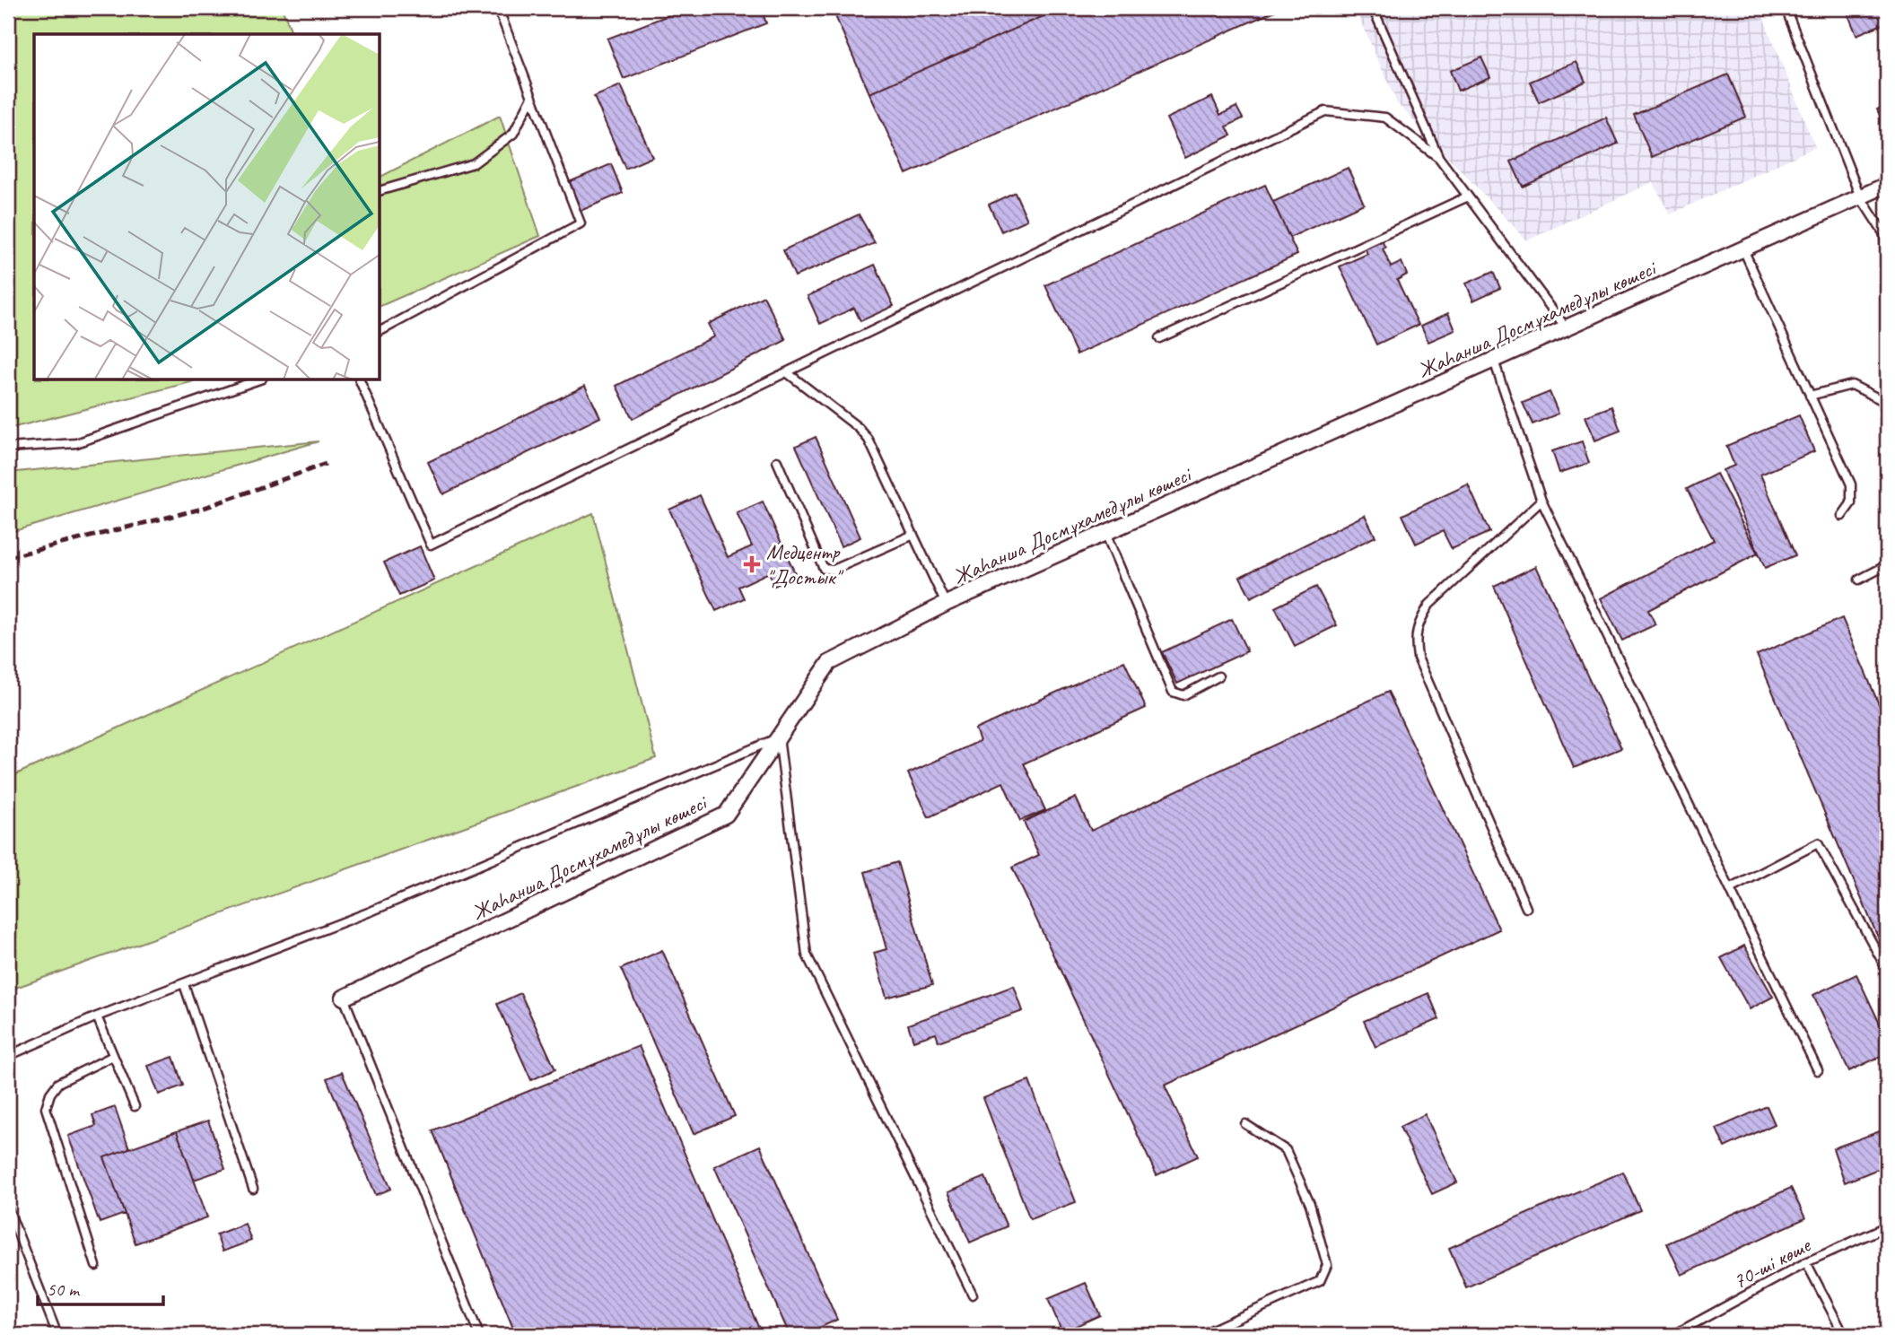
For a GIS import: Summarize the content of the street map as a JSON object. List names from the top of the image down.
{
  "streets": {
    "street": ["Жаһанша Досмұхамедұлы көшесі"],
    "lane": ["70-ші көше"]
  },
  "places": {
    "health": ["Медцентр \"Достык\""]
  },
  "scale_bar": "50 m"
}
